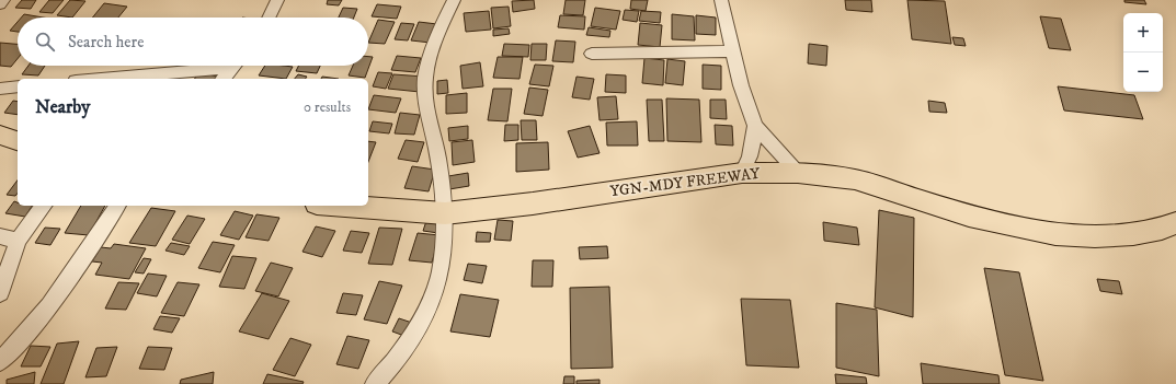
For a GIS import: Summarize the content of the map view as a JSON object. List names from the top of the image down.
{
  "streets": {
    "main road": ["YGN-MDY FREEWAY"]
  },
  "page": {
    "map_buttons": ["+", "−"],
    "search": "Search here",
    "heading": ["Nearby", "0 results"]
  }
}
